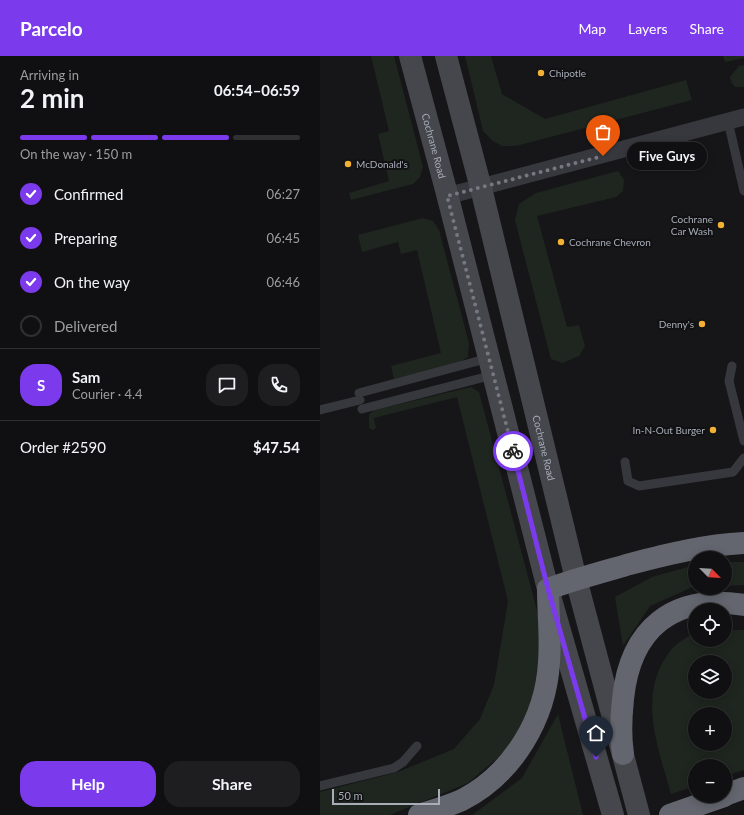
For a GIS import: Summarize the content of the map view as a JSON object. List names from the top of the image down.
{
  "streets": {
    "main road": ["Cochrane Road"]
  },
  "places": [
    "Chipotle",
    "Five Guys",
    "McDonald's",
    "Cochrane Car Wash",
    "Cochrane Chevron",
    "Denny's",
    "In-N-Out Burger"
  ],
  "scale_bar": "50 m",
  "north": "bottom right",
  "page": {
    "header": "Parcelo",
    "nav": ["Map", "Layers", "Share"],
    "heading": ["2 min", "Arriving in", "06:54–06:59"],
    "panel": [
      "Sam",
      "Courier · 4.4",
      "Order #2590",
      "$47.54"
    ],
    "bar": "On the way · 150 m",
    "bubble": "Five Guys",
    "list": [
      ["Confirmed", "06:27"],
      ["Preparing", "06:45"],
      ["On the way", "06:46"],
      "Delivered"
    ],
    "round": "S",
    "map_buttons": ["+", "−"],
    "buttons": ["Help", "Share"],
    "scale": "50 m"
  }
}
